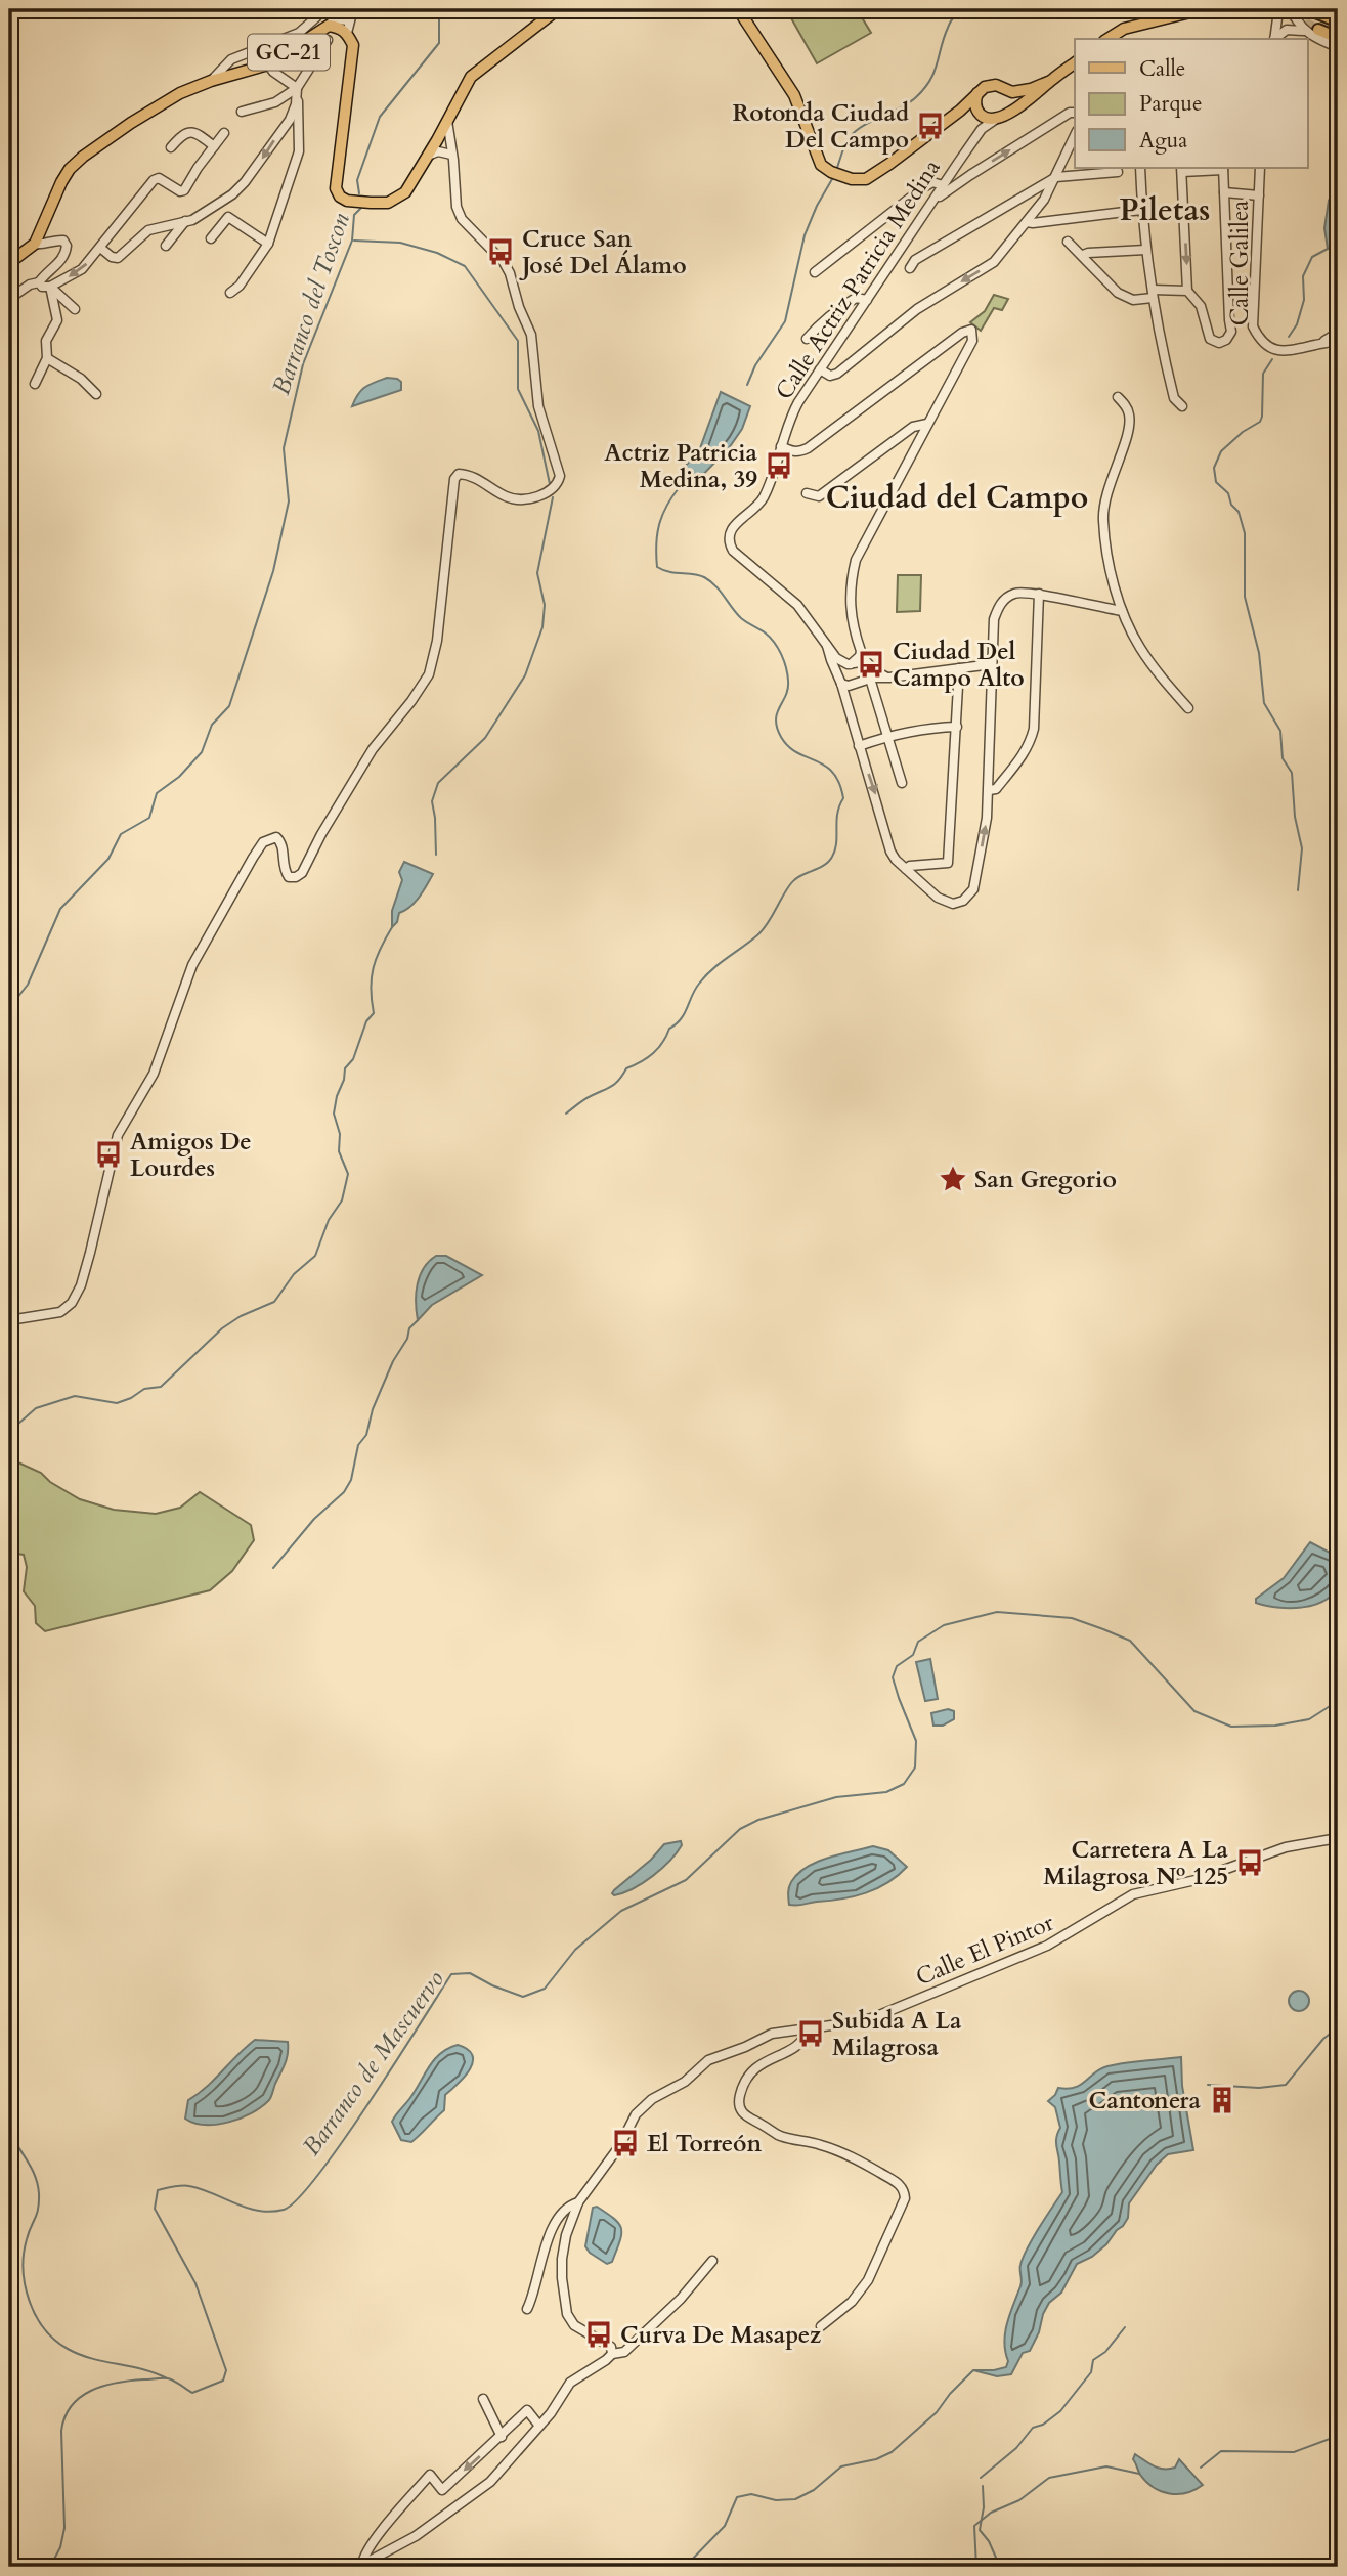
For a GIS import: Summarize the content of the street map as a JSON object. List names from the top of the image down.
{
  "streets": {
    "main road": ["GC-21"],
    "street": ["Calle Galilea", "Calle Actriz Patricia Medina", "Calle El Pintor"]
  },
  "districts": ["Piletas", "Ciudad del Campo"],
  "water": ["Barranco del Toscon", "Barranco de Mascuervo"],
  "places": {
    "bus stop": [
      "Rotonda Ciudad Del Campo",
      "Cruce San José Del Álamo",
      "Actriz Patricia Medina, 39",
      "Ciudad Del Campo Alto",
      "Amigos De Lourdes",
      "Carretera A La Milagrosa Nº 125",
      "Subida A La Milagrosa",
      "El Torreón",
      "Curva De Masapez"
    ],
    "place": ["San Gregorio"],
    "building": ["Cantonera"]
  },
  "legend": ["Calle", "Parque", "Agua"]
}
